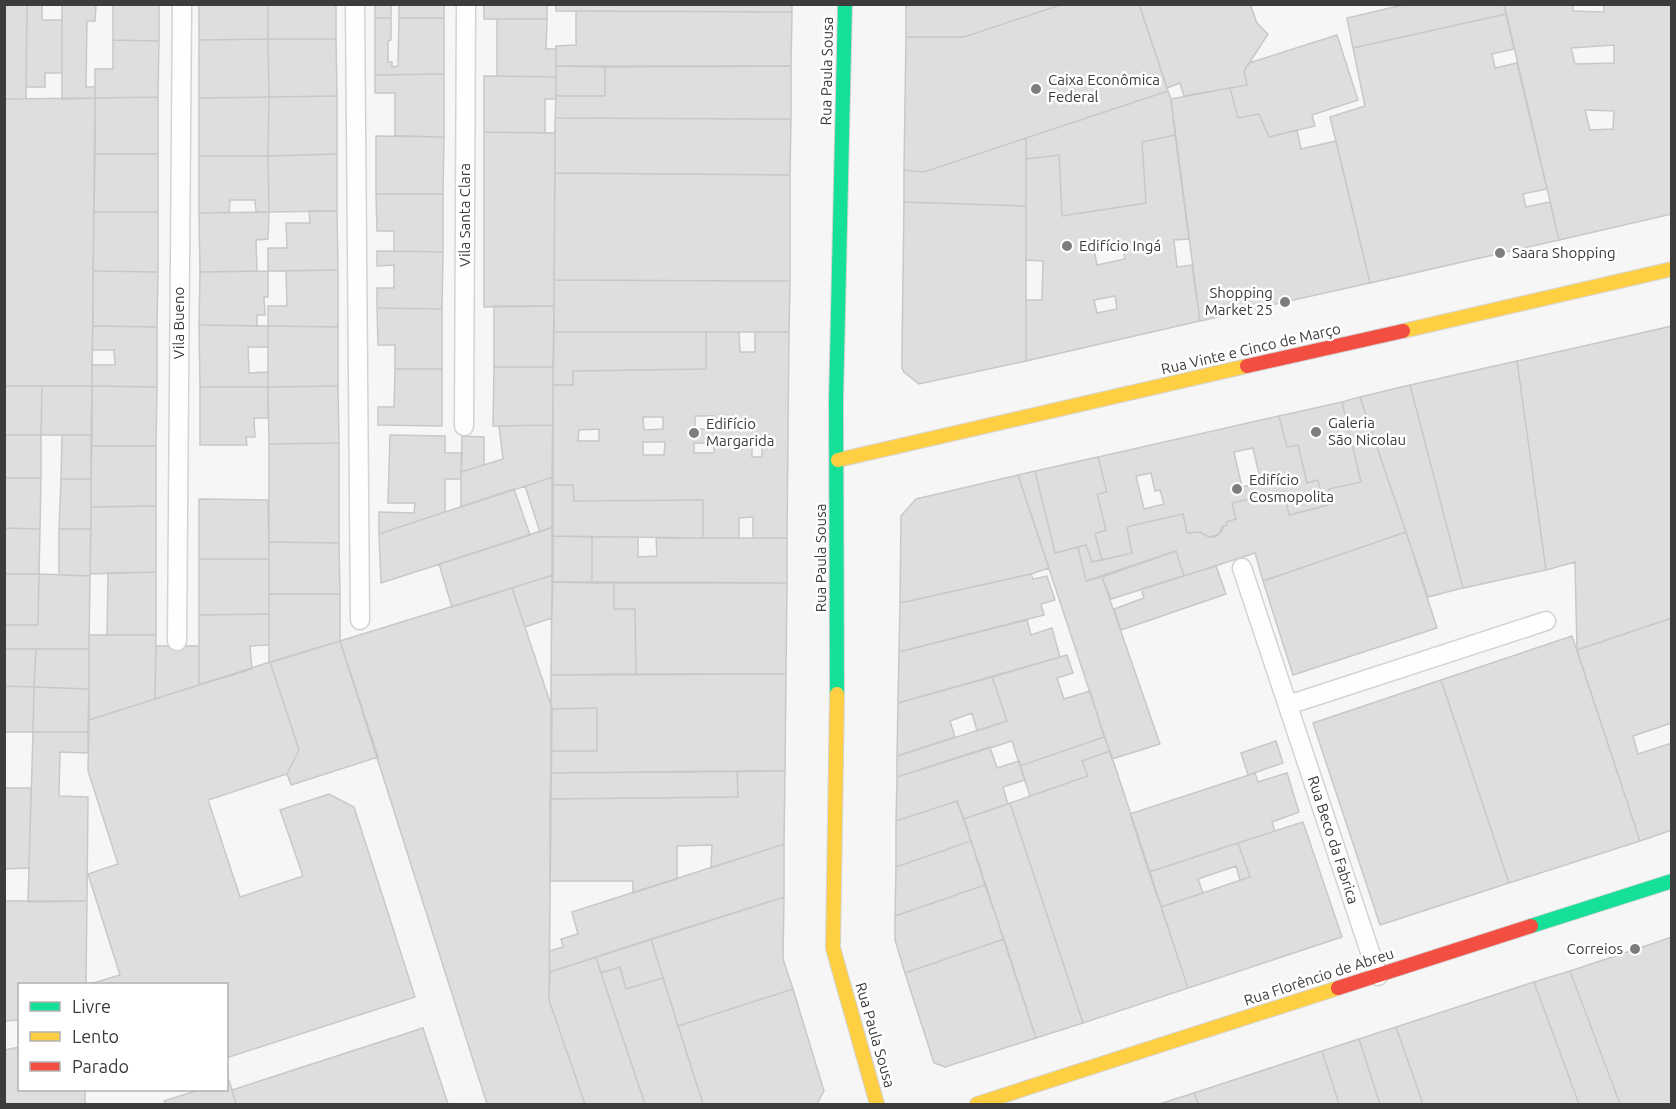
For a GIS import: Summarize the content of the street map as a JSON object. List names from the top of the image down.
{
  "streets": {
    "street": ["Rua Paula Sousa", "Rua Vinte e Cinco de Março", "Rua Florêncio de Abreu"],
    "lane": ["Vila Santa Clara", "Vila Bueno", "Rua Beco da Fabrica"]
  },
  "crossings": [
    ["Rua Paula Sousa", "Rua Vinte e Cinco de Março"],
    ["Rua Beco da Fabrica", "Rua Florêncio de Abreu"]
  ],
  "places": [
    "Caixa Econômica Federal",
    "Edifício Ingá",
    "Saara Shopping",
    "Shopping Market 25",
    "Galeria São Nicolau",
    "Edifício Margarida",
    "Edifício Cosmopolita",
    "Correios"
  ],
  "legend": ["Livre", "Lento", "Parado"]
}
